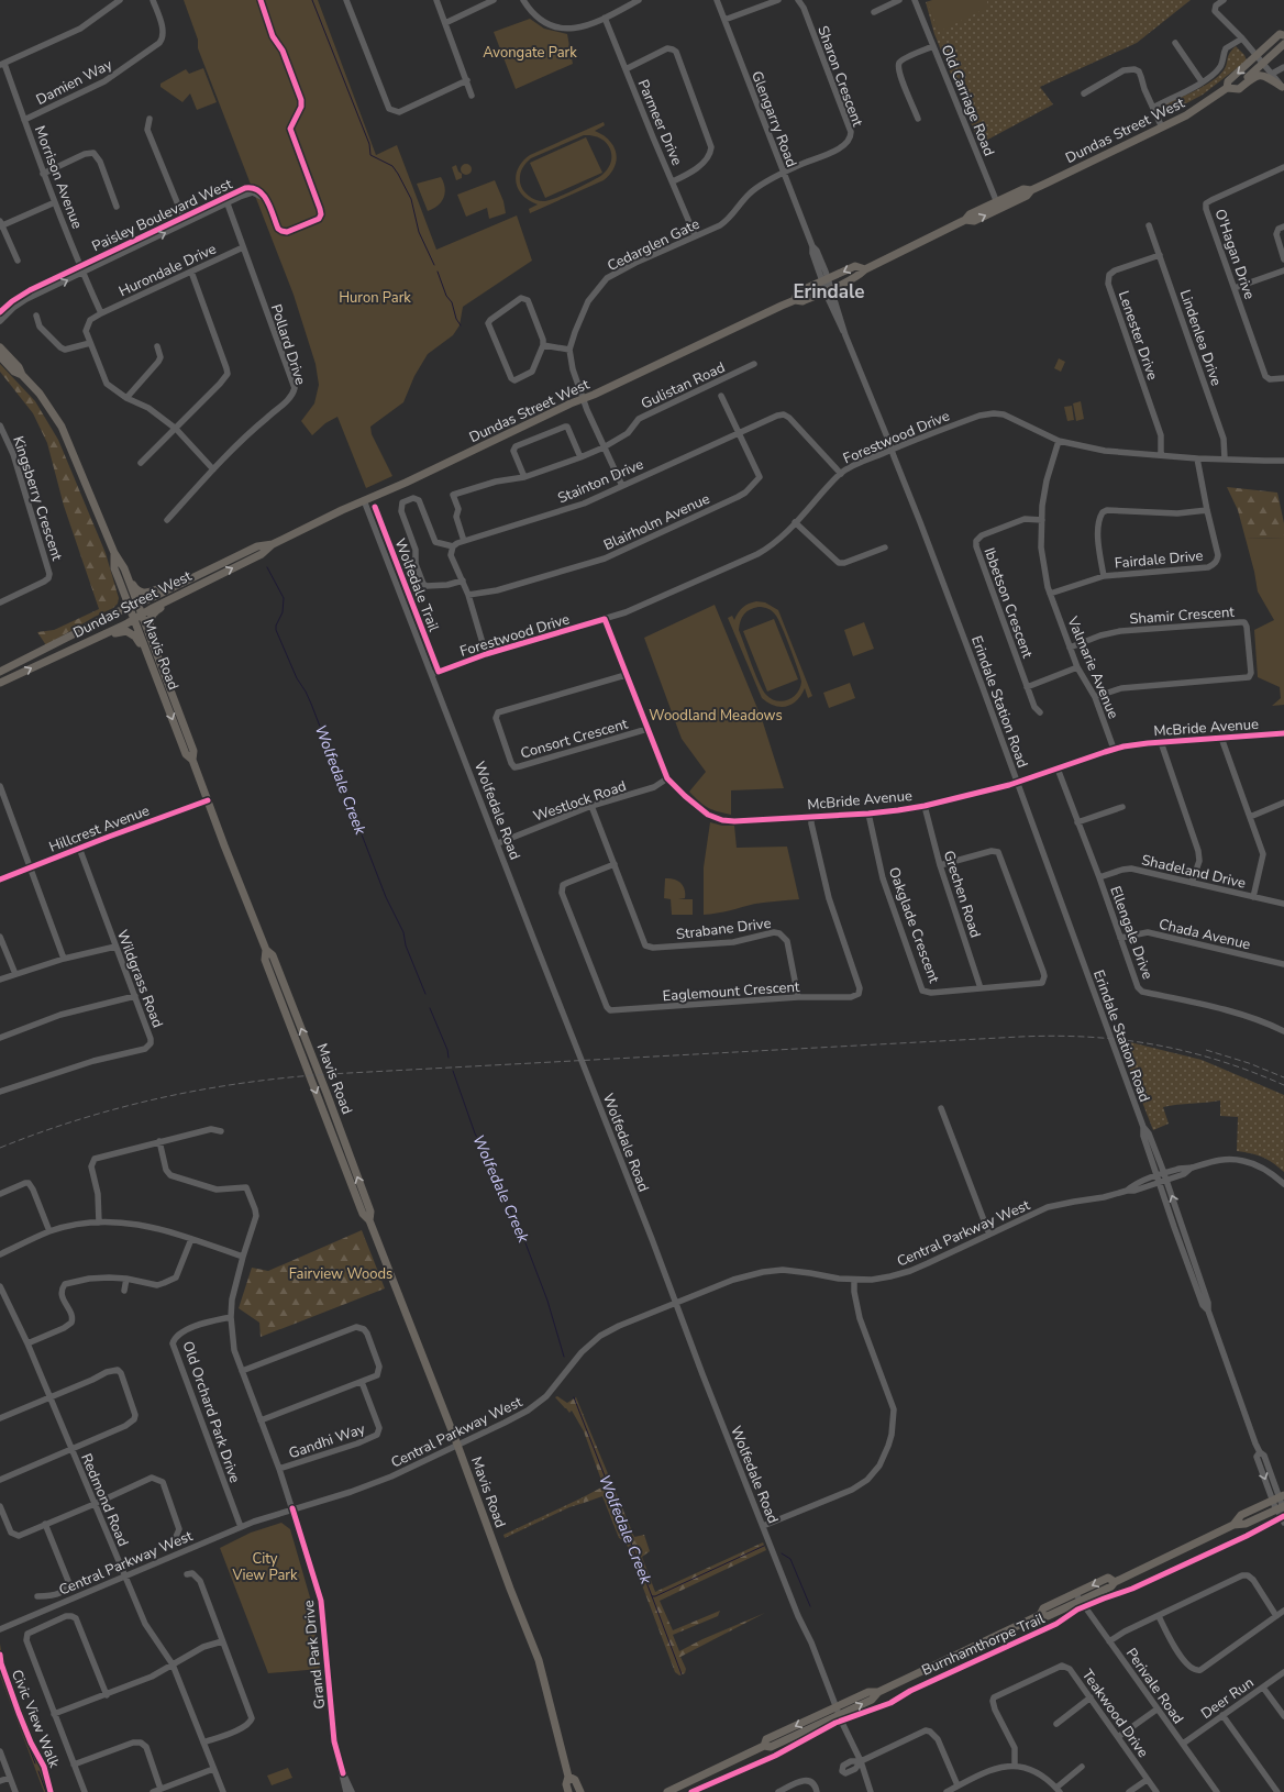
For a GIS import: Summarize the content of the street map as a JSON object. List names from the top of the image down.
{
  "streets": {
    "main road": ["Dundas Street West", "Mavis Road"],
    "street": [
      "Sharon Crescent",
      "Damien Way",
      "Old Carriage Road",
      "Glengarry Road",
      "Parmeer Drive",
      "Morrison Avenue",
      "Paisley Boulevard West",
      "Cedarglen Gate",
      "O'Hagan Drive",
      "Hurondale Drive",
      "Lenester Drive",
      "Lindenlea Drive",
      "Pollard Drive",
      "Gulistan Road",
      "Forestwood Drive",
      "Stainton Drive",
      "Kingsberry Crescent",
      "Blairholm Avenue",
      "Fairdale Drive",
      "Ibbetson Crescent",
      "Shamir Crescent",
      "Valmarie Avenue",
      "Erindale Station Road",
      "McBride Avenue",
      "Consort Crescent",
      "Westlock Road",
      "Wolfedale Road",
      "Hillcrest Avenue",
      "Shadeland Drive",
      "Grechen Road",
      "Oakglade Crescent",
      "Strabane Drive",
      "Ellengale Drive",
      "Chada Avenue",
      "Wildgrass Road",
      "Eaglemount Crescent",
      "Central Parkway West",
      "Old Orchard Park Drive",
      "Gandhi Way",
      "Redmond Road",
      "Grand Park Drive",
      "Perivale Road",
      "Deer Run",
      "Teakwood Drive"
    ],
    "cycle path": ["Wolfedale Trail", "Burnhamthorpe Trail", "Civic View Walk"]
  },
  "crossings": [
    ["Sharon Crescent", "Glengarry Road"],
    ["Sharon Crescent", "Cedarglen Gate"],
    ["Damien Way", "Morrison Avenue"],
    ["Old Carriage Road", "Dundas Street West"],
    ["Glengarry Road", "Dundas Street West"],
    ["Glengarry Road", "Cedarglen Gate"],
    ["Glengarry Road", "Erindale Station Road"],
    ["Parmeer Drive", "Cedarglen Gate"],
    ["Dundas Street West", "Mavis Road"],
    ["Dundas Street West", "Erindale Station Road"],
    ["Dundas Street West", "Wolfedale Road"],
    ["Morrison Avenue", "Paisley Boulevard West"],
    ["Morrison Avenue", "Hurondale Drive"],
    ["Paisley Boulevard West", "Pollard Drive"],
    ["Hurondale Drive", "Pollard Drive"],
    ["Lenester Drive", "Lindenlea Drive"],
    ["Lenester Drive", "Forestwood Drive"],
    ["Lindenlea Drive", "Forestwood Drive"],
    ["Gulistan Road", "Stainton Drive"],
    ["Forestwood Drive", "Stainton Drive"],
    ["Forestwood Drive", "Fairdale Drive"],
    ["Forestwood Drive", "Valmarie Avenue"],
    ["Forestwood Drive", "Erindale Station Road"],
    ["Forestwood Drive", "McBride Avenue"],
    ["Forestwood Drive", "Wolfedale Road"],
    ["Stainton Drive", "Blairholm Avenue"],
    ["Fairdale Drive", "Valmarie Avenue"],
    ["Ibbetson Crescent", "Valmarie Avenue"],
    ["Shamir Crescent", "Valmarie Avenue"],
    ["Mavis Road", "Hillcrest Avenue"],
    ["Mavis Road", "Central Parkway West"],
    ["Valmarie Avenue", "McBride Avenue"],
    ["Erindale Station Road", "McBride Avenue"],
    ["Erindale Station Road", "Central Parkway West"],
    ["McBride Avenue", "Consort Crescent"],
    ["McBride Avenue", "Westlock Road"],
    ["McBride Avenue", "Grechen Road"],
    ["McBride Avenue", "Oakglade Crescent"],
    ["McBride Avenue", "Ellengale Drive"],
    ["McBride Avenue", "Eaglemount Crescent"],
    ["Westlock Road", "Wolfedale Road"],
    ["Westlock Road", "Strabane Drive"],
    ["Wolfedale Road", "Central Parkway West"],
    ["Hillcrest Avenue", "Wildgrass Road"],
    ["Shadeland Drive", "Ellengale Drive"],
    ["Grechen Road", "Oakglade Crescent"],
    ["Strabane Drive", "Eaglemount Crescent"],
    ["Ellengale Drive", "Chada Avenue"],
    ["Central Parkway West", "Old Orchard Park Drive"],
    ["Central Parkway West", "Redmond Road"],
    ["Central Parkway West", "Grand Park Drive"],
    ["Old Orchard Park Drive", "Grand Park Drive"],
    ["Gandhi Way", "Grand Park Drive"],
    ["Perivale Road", "Deer Run"]
  ],
  "districts": ["Erindale"],
  "water": ["Wolfedale Creek"],
  "parks": [
    "Avongate Park",
    "Huron Park",
    "Woodland Meadows",
    "Fairview Woods",
    "City View Park"
  ]
}
